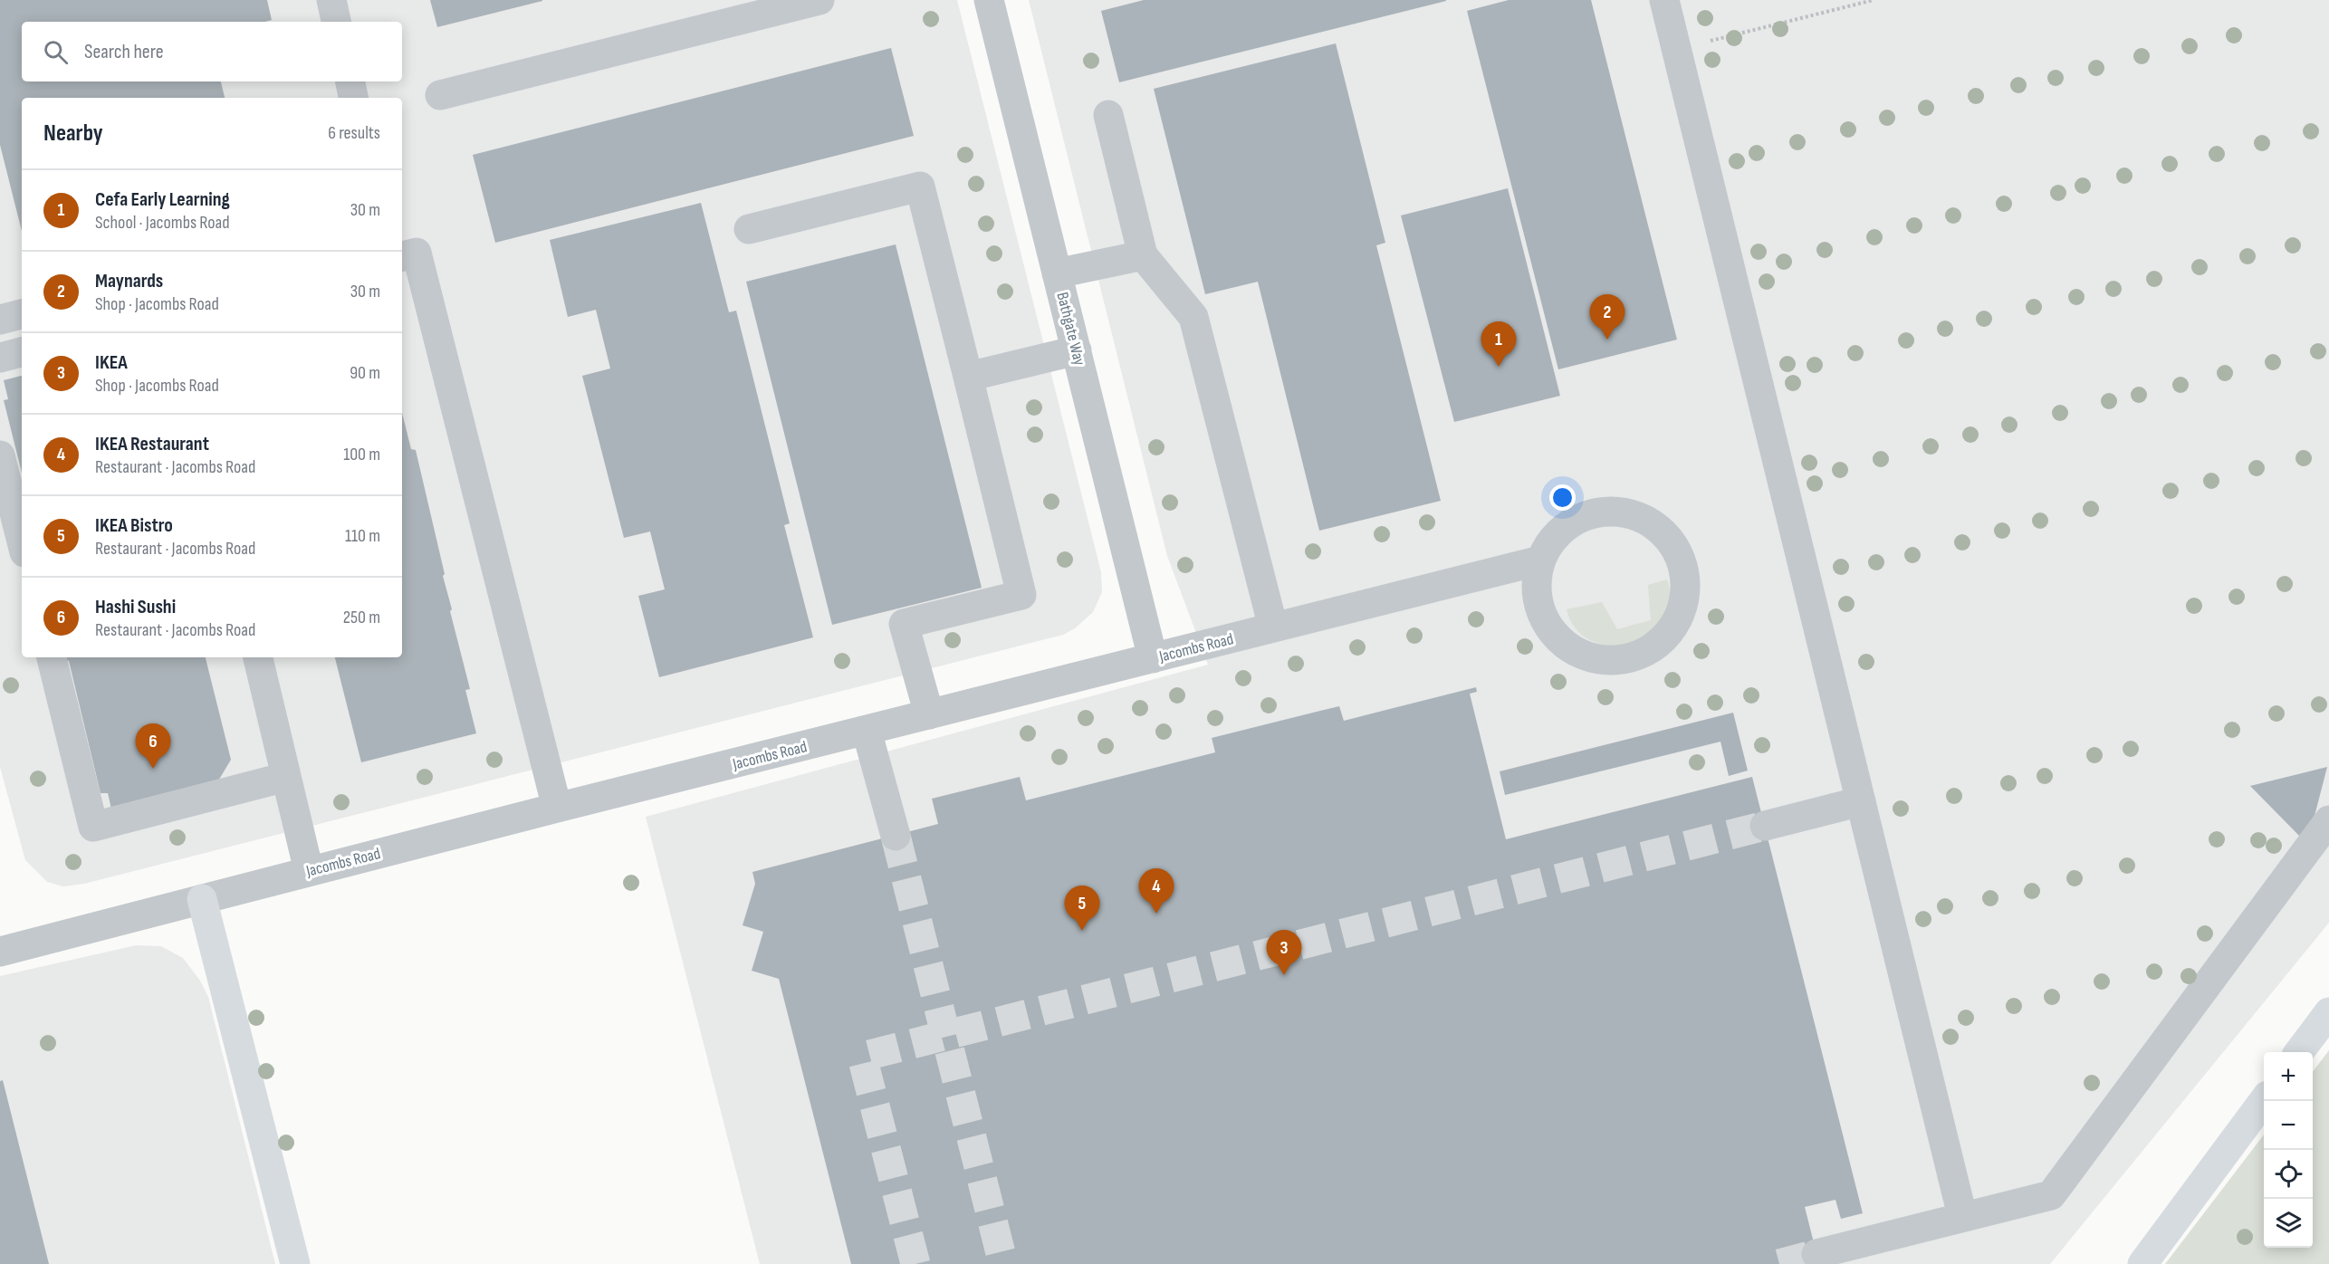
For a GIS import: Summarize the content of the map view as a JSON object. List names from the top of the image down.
{
  "streets": {
    "street": ["Bathgate Way", "Jacombs Road"]
  },
  "crossings": [
    ["Bathgate Way", "Jacombs Road"]
  ],
  "page": {
    "search": "Search here",
    "heading": ["Nearby", "6 results"],
    "list": [
      {
        "mark": "1",
        "name": "Cefa Early Learning",
        "note": "School · Jacombs Road",
        "value": "30 m"
      },
      {
        "mark": "2",
        "name": "Maynards",
        "note": "Shop · Jacombs Road",
        "value": "30 m"
      },
      {
        "mark": "3",
        "name": "IKEA",
        "note": "Shop · Jacombs Road",
        "value": "90 m"
      },
      {
        "mark": "4",
        "name": "IKEA Restaurant",
        "note": "Restaurant · Jacombs Road",
        "value": "100 m"
      },
      {
        "mark": "5",
        "name": "IKEA Bistro",
        "note": "Restaurant · Jacombs Road",
        "value": "110 m"
      },
      {
        "mark": "6",
        "name": "Hashi Sushi",
        "note": "Restaurant · Jacombs Road",
        "value": "250 m"
      }
    ],
    "pins": [
      "2",
      "1",
      "6",
      "4",
      "5",
      "3"
    ],
    "map_buttons": ["+", "−"]
  }
}
